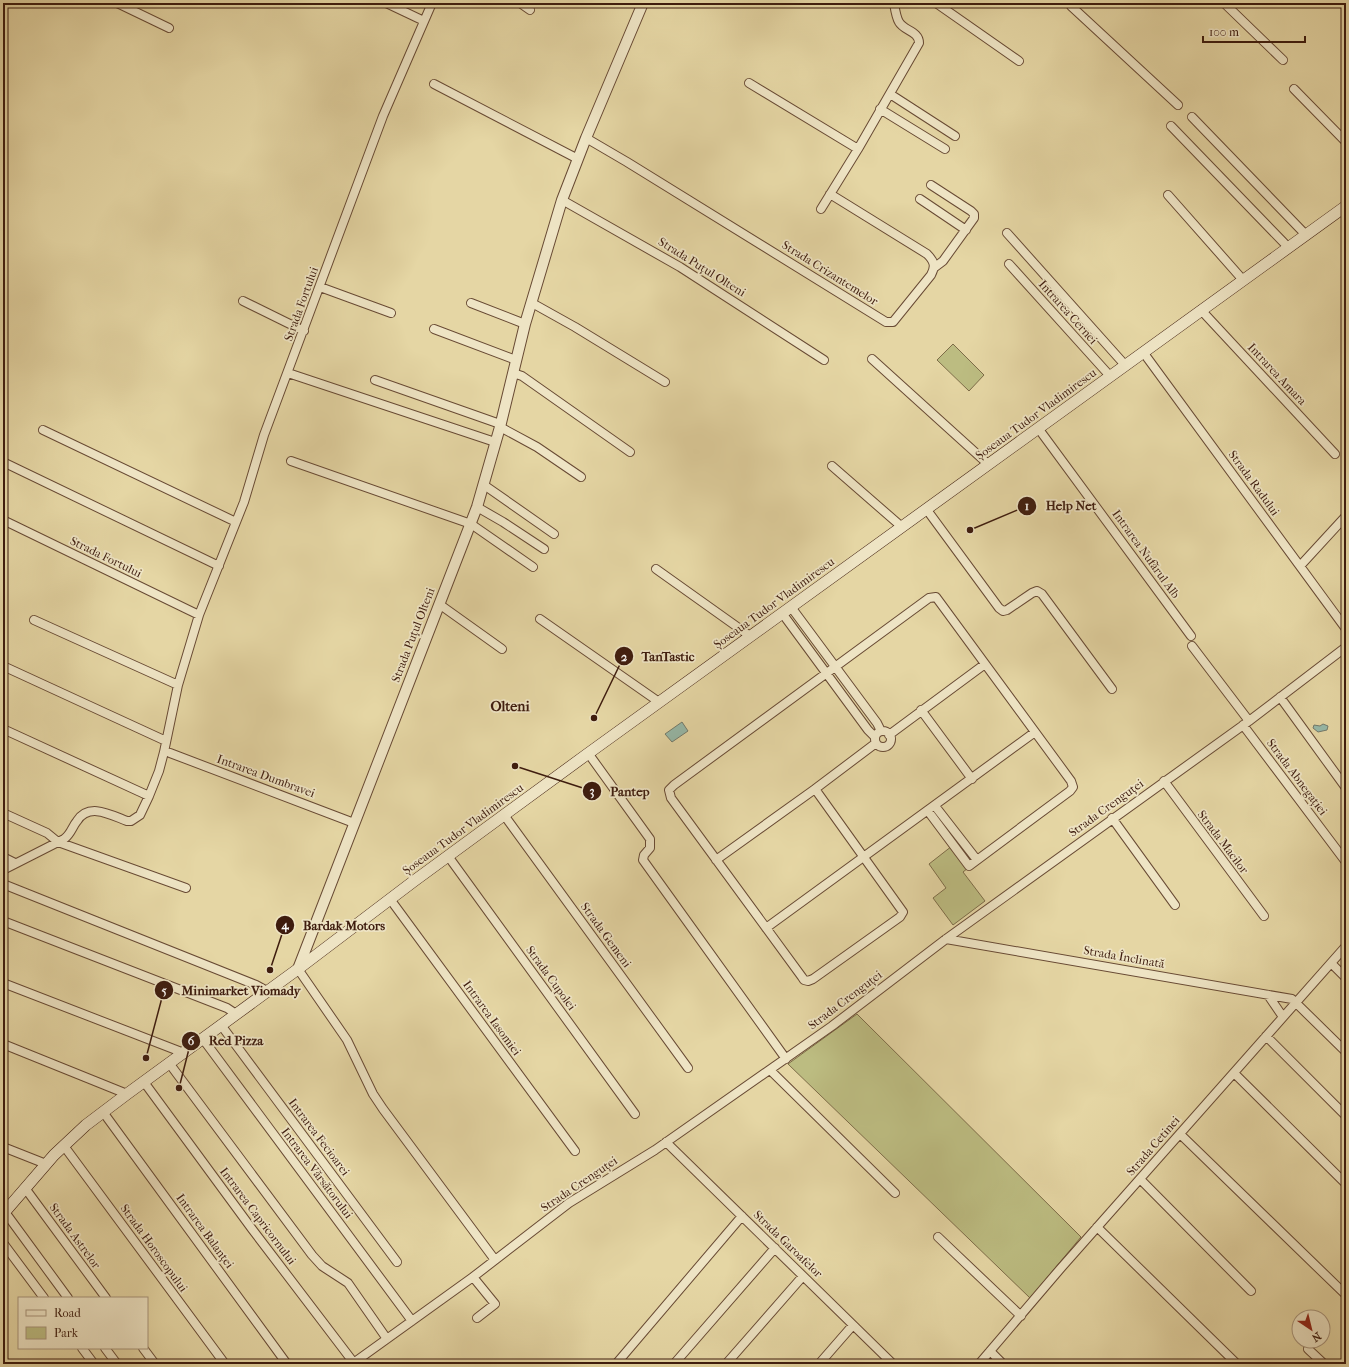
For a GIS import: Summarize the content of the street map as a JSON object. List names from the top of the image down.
{
  "streets": {
    "main road": ["Șoseaua Tudor Vladimirescu"],
    "street": [
      "Strada Puțul Olteni",
      "Strada Crizantemelor",
      "Strada Fortului",
      "Intrarea Cernei",
      "Intrarea Amara",
      "Strada Radului",
      "Intrarea Nufărul Alb",
      "Intrarea Dumbravei",
      "Strada Abnegației",
      "Strada Crenguței",
      "Strada Macilor",
      "Strada Gemeni",
      "Strada Înclinată",
      "Strada Cupolei",
      "Intrarea Iasomiei",
      "Intrarea Fecioarei",
      "Strada Cetinei",
      "Intrarea Vărsătorului",
      "Intrarea Capricornului",
      "Intrarea Balanței",
      "Strada Astrelor",
      "Strada Garoafelor",
      "Strada Horoscopului"
    ]
  },
  "crossings": [
    ["Strada Puțul Olteni", "Strada Crizantemelor"],
    ["Strada Puțul Olteni", "Șoseaua Tudor Vladimirescu"],
    ["Strada Puțul Olteni", "Intrarea Dumbravei"],
    ["Intrarea Cernei", "Șoseaua Tudor Vladimirescu"],
    ["Intrarea Amara", "Șoseaua Tudor Vladimirescu"],
    ["Șoseaua Tudor Vladimirescu", "Strada Radului"],
    ["Șoseaua Tudor Vladimirescu", "Intrarea Nufărul Alb"],
    ["Șoseaua Tudor Vladimirescu", "Strada Gemeni"],
    ["Șoseaua Tudor Vladimirescu", "Strada Cupolei"],
    ["Șoseaua Tudor Vladimirescu", "Intrarea Iasomiei"],
    ["Șoseaua Tudor Vladimirescu", "Intrarea Fecioarei"],
    ["Șoseaua Tudor Vladimirescu", "Intrarea Vărsătorului"],
    ["Șoseaua Tudor Vladimirescu", "Intrarea Capricornului"],
    ["Șoseaua Tudor Vladimirescu", "Intrarea Balanței"],
    ["Șoseaua Tudor Vladimirescu", "Strada Astrelor"],
    ["Șoseaua Tudor Vladimirescu", "Strada Horoscopului"],
    ["Strada Abnegației", "Strada Crenguței"],
    ["Strada Crenguței", "Strada Macilor"],
    ["Strada Crenguței", "Strada Înclinată"],
    ["Strada Crenguței", "Intrarea Vărsătorului"],
    ["Strada Crenguței", "Intrarea Capricornului"],
    ["Strada Crenguței", "Strada Garoafelor"],
    ["Strada Înclinată", "Strada Cetinei"]
  ],
  "districts": ["Olteni"],
  "places": [
    "Help Net",
    "TanTastic",
    "Pantep",
    "Bardak Motors",
    "Minimarket Viomady",
    "Red Pizza"
  ],
  "legend": ["Road", "Park"],
  "scale_bar": "100 m",
  "north": "bottom right"
}
